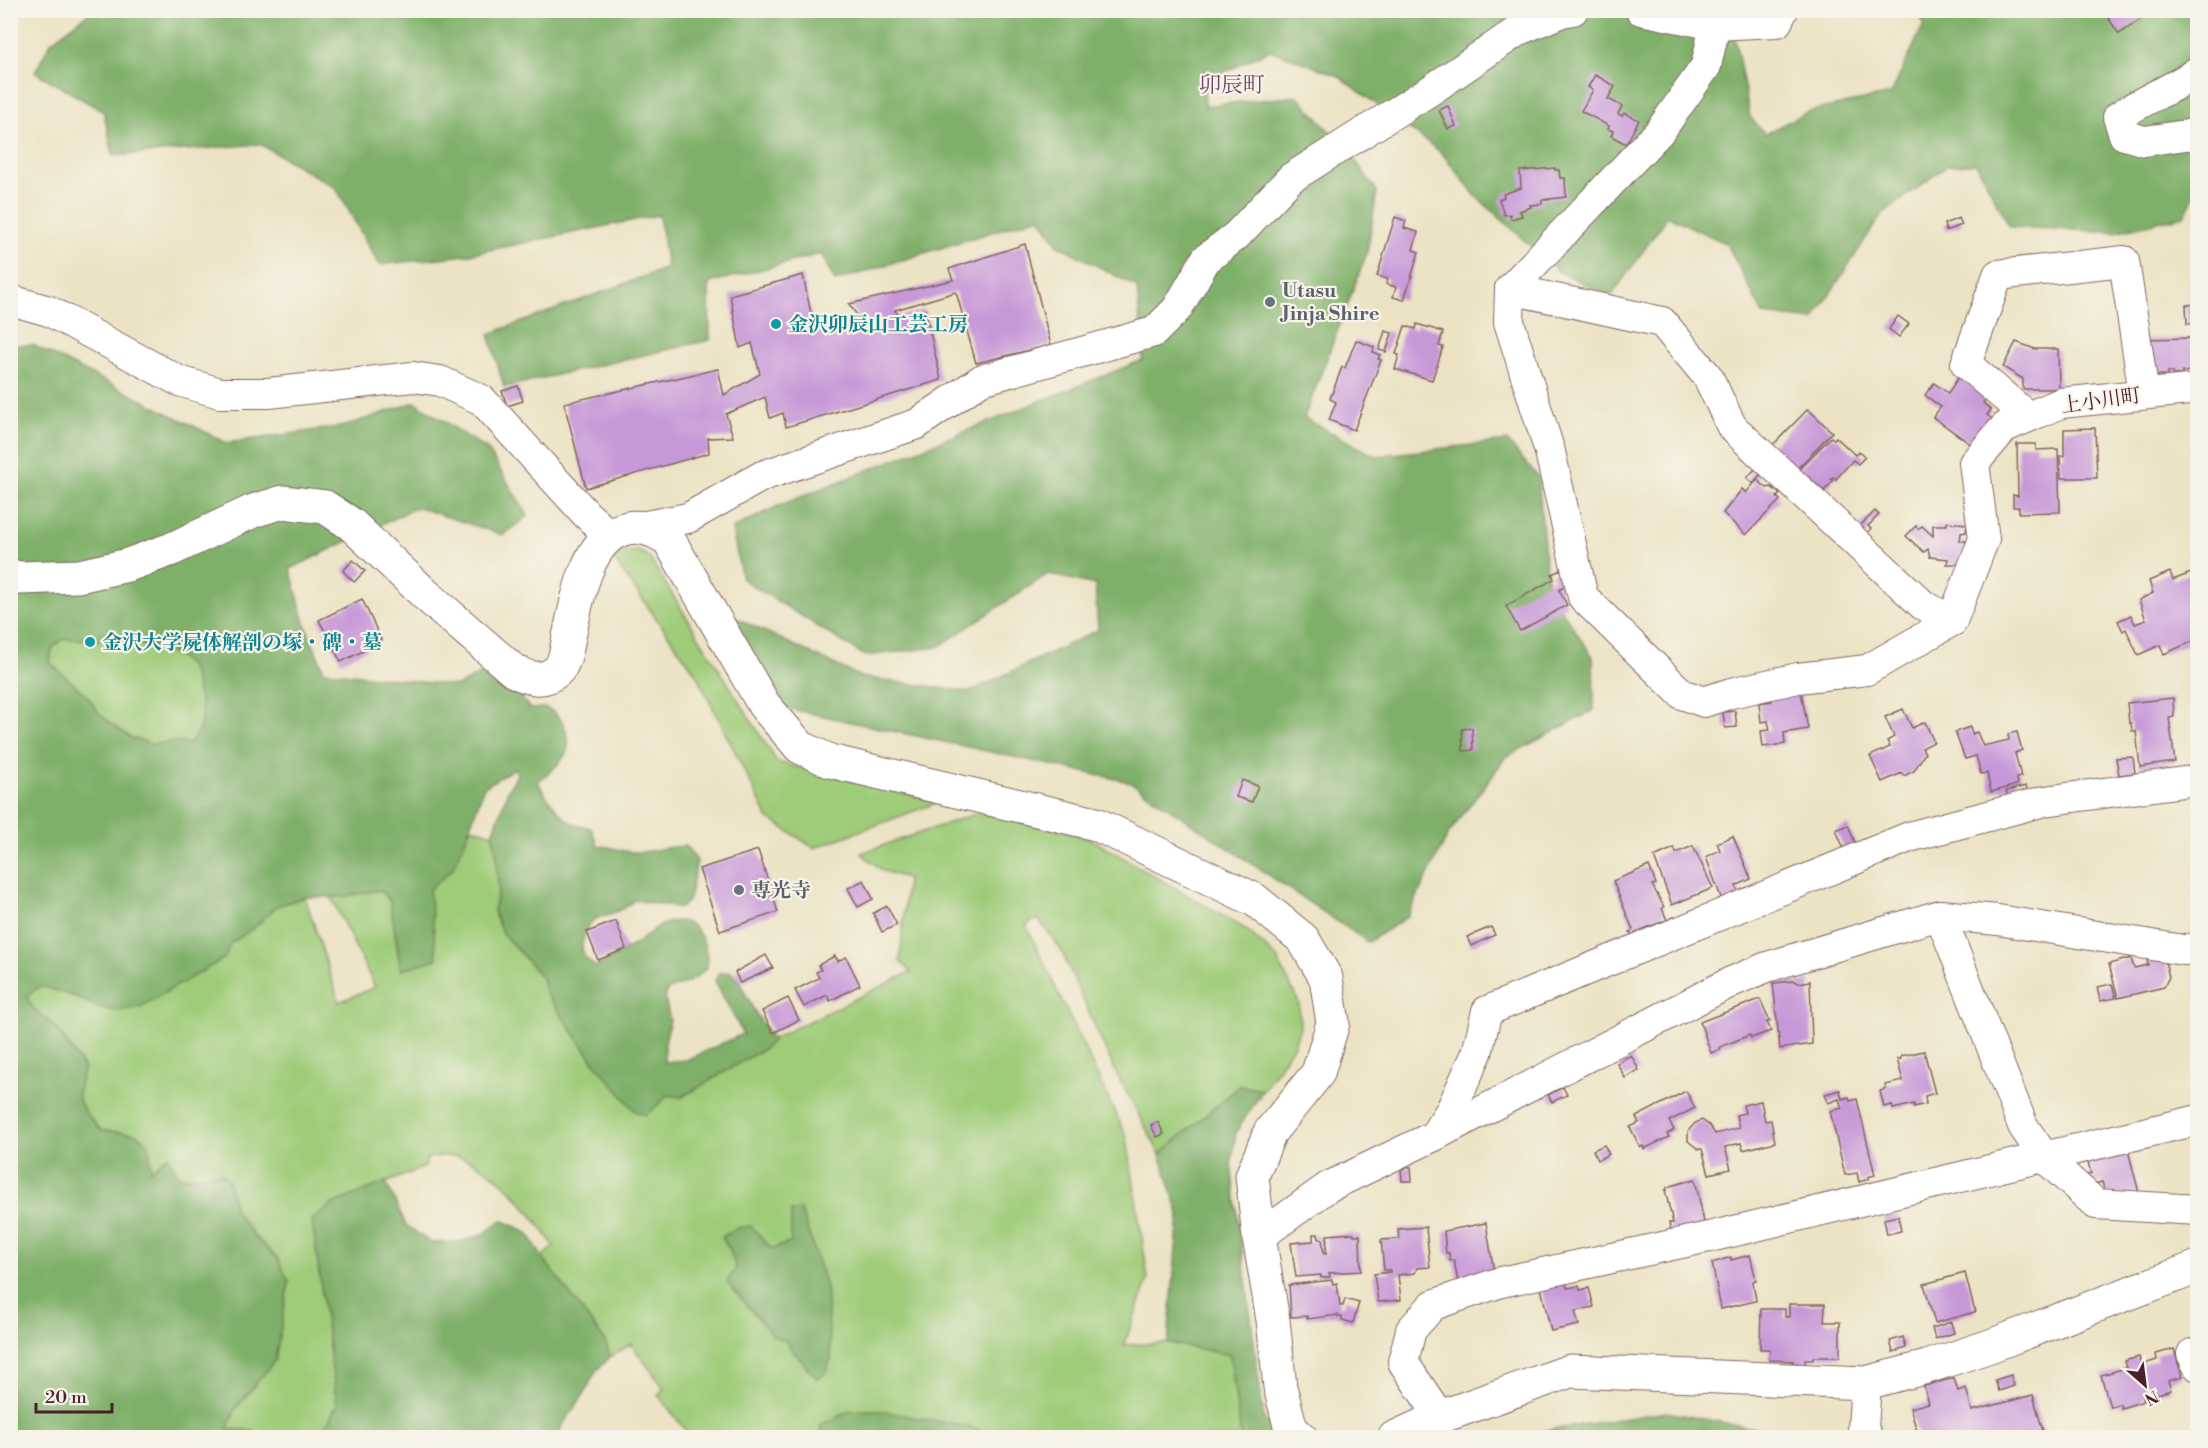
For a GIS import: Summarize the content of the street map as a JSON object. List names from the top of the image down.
{
  "streets": {
    "street": ["上小川町"]
  },
  "districts": ["卯辰町"],
  "places": [
    "Utasu Jinja Shire",
    "金沢卯辰山工芸工房",
    "金沢大学屍体解剖の塚・碑・墓",
    "専光寺"
  ],
  "scale_bar": "20 m",
  "north": "bottom right"
}
